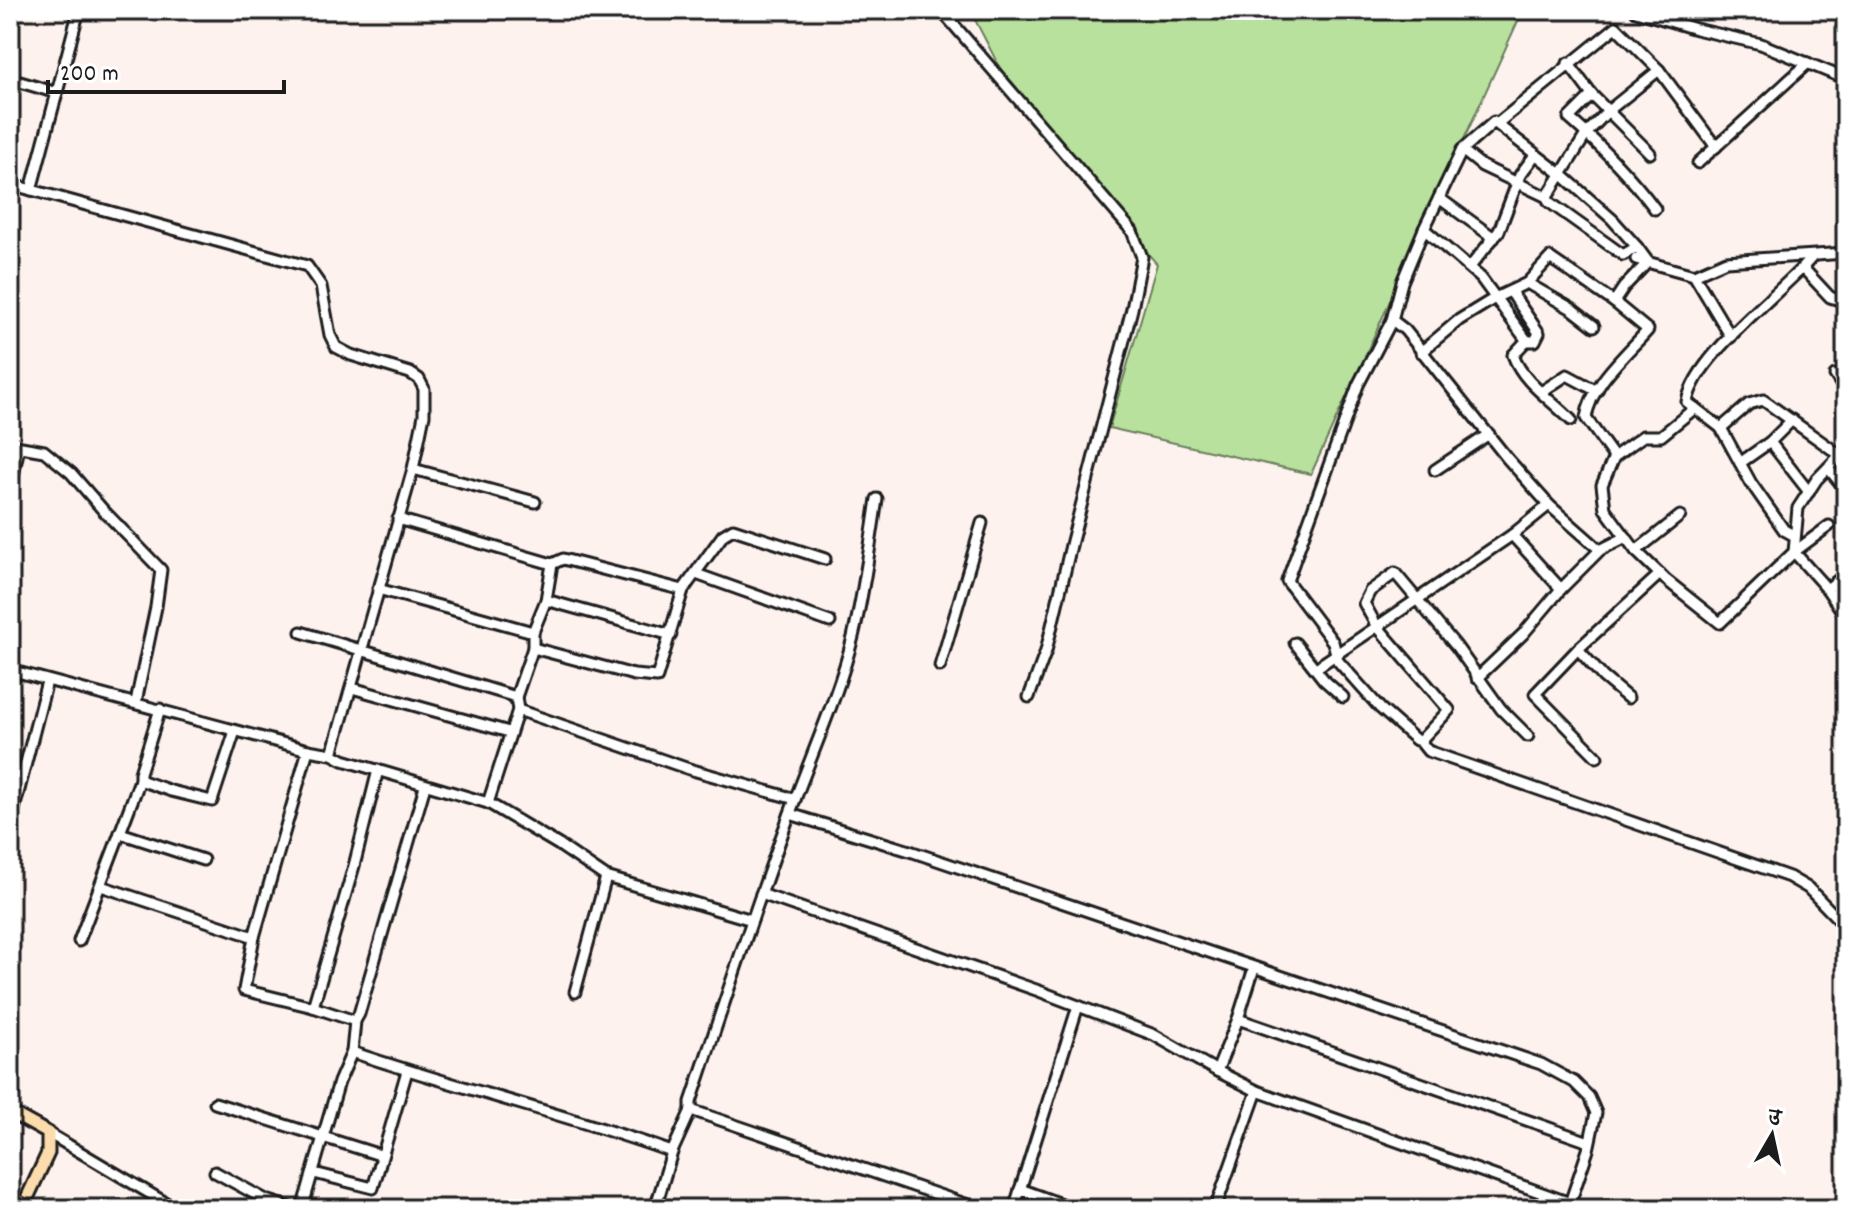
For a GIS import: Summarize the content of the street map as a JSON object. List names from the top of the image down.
{
  "scale_bar": "200 m",
  "north": "top"
}
